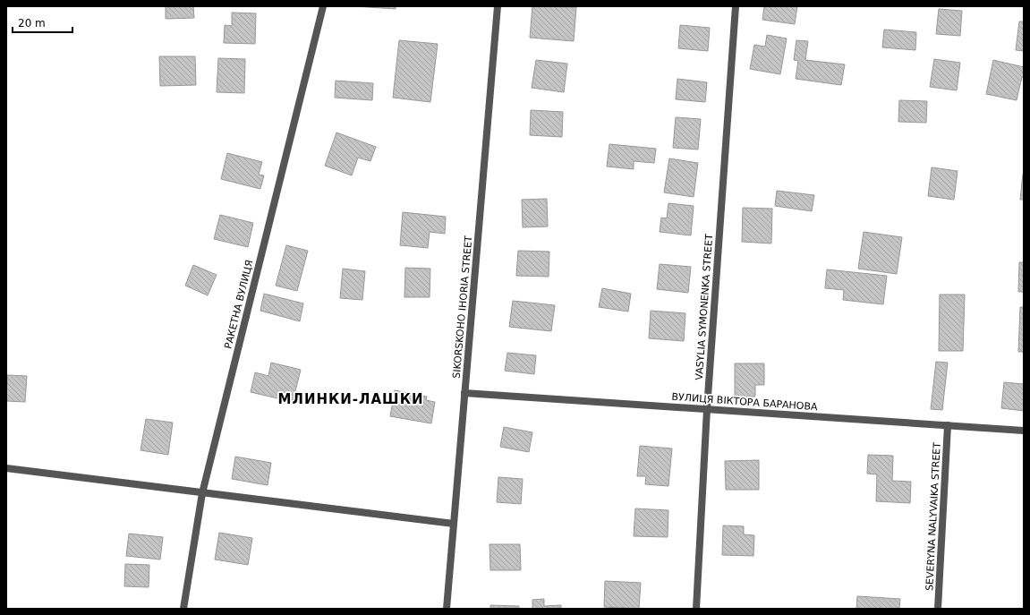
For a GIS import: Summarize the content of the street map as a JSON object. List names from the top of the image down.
{
  "streets": {
    "street": [
      "РАКЕТНА ВУЛИЦЯ",
      "SIKORSKOHO IHORIA STREET",
      "VASYLIA SYMONENKA STREET",
      "ВУЛИЦЯ ВІКТОРА БАРАНОВА",
      "SEVERYNA NALYVAIKA STREET"
    ]
  },
  "crossings": [
    ["SIKORSKOHO IHORIA STREET", "ВУЛИЦЯ ВІКТОРА БАРАНОВА"],
    ["VASYLIA SYMONENKA STREET", "ВУЛИЦЯ ВІКТОРА БАРАНОВА"],
    ["ВУЛИЦЯ ВІКТОРА БАРАНОВА", "SEVERYNA NALYVAIKA STREET"]
  ],
  "districts": ["МЛИНКИ-ЛАШКИ"],
  "scale_bar": "20 m"
}
